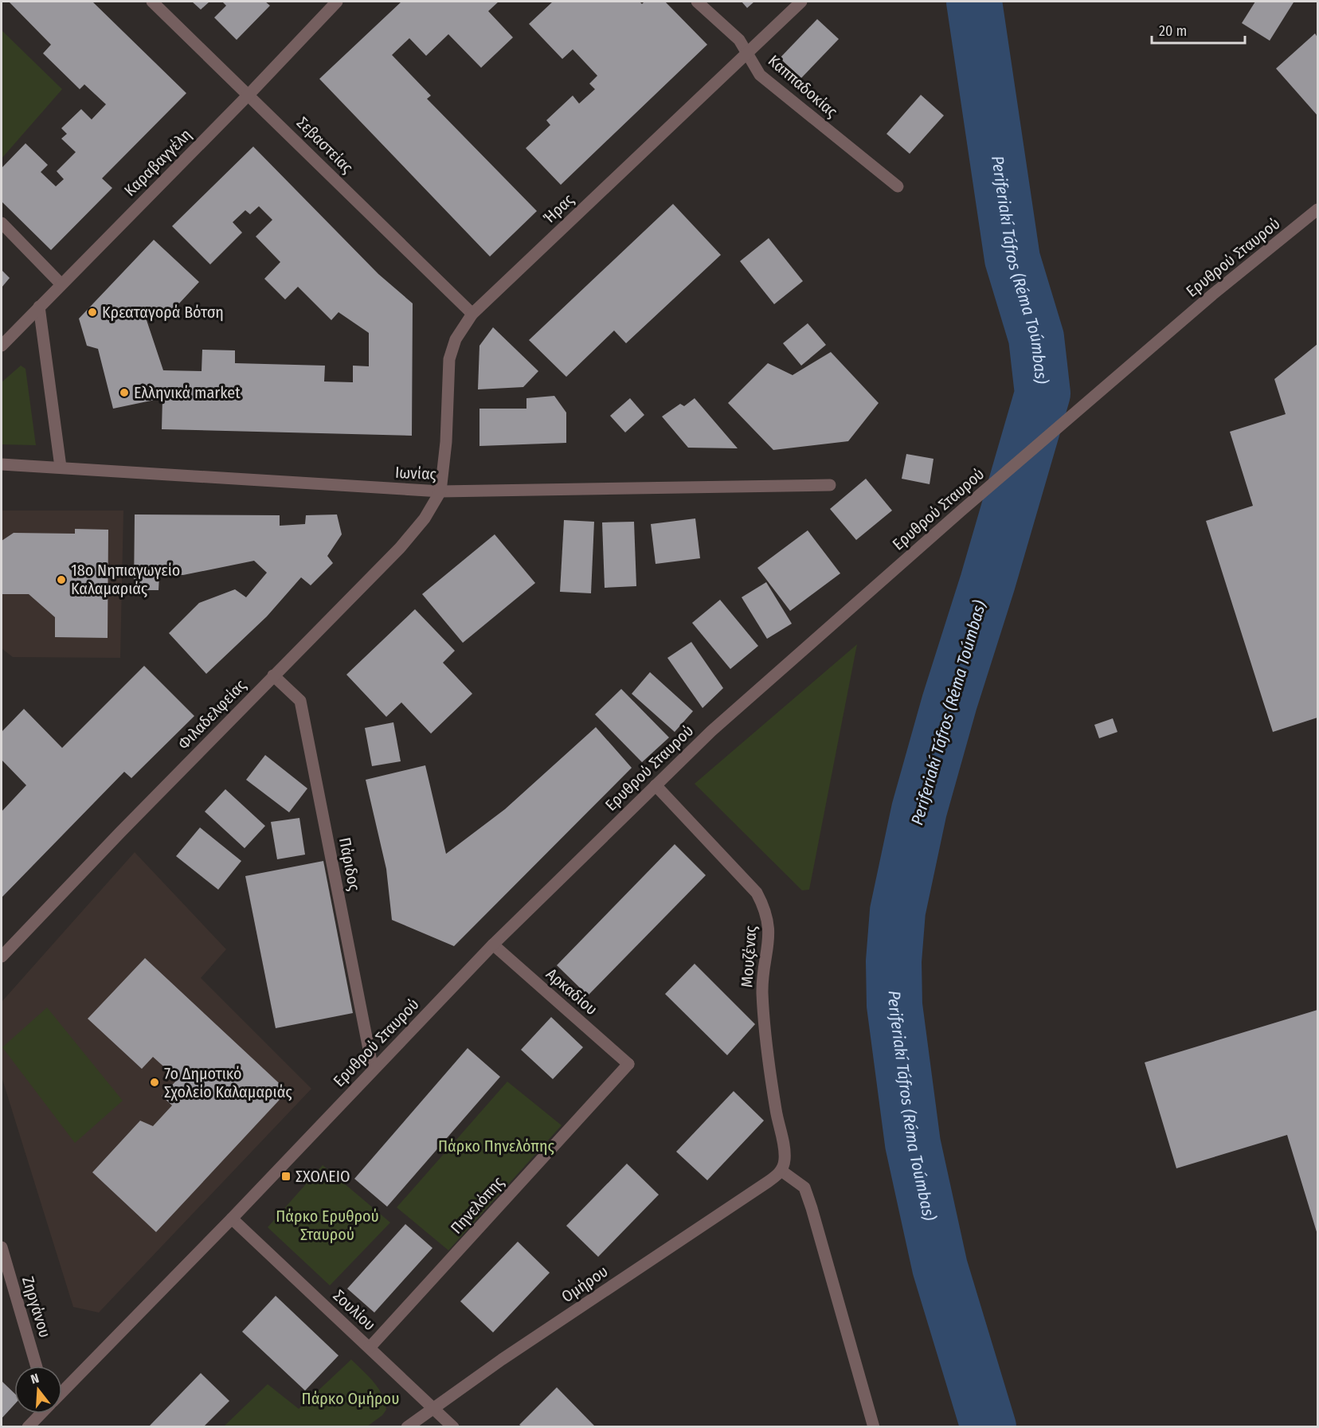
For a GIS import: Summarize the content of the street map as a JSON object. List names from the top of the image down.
{
  "streets": {
    "street": [
      "Καππαδοκίας",
      "Σεβαστείας",
      "Καραβαγγέλη",
      "Ήρας",
      "Ερυθρού Σταυρού",
      "Ιωνίας",
      "Φιλαδελφείας",
      "Πάριδος",
      "Μουζένας",
      "Αρκαδίου",
      "Πηνελόπης",
      "Ομήρου",
      "Ζηργάνου",
      "Σουλίου"
    ]
  },
  "crossings": [
    ["Καππαδοκίας", "Ήρας"],
    ["Σεβαστείας", "Καραβαγγέλη"],
    ["Σεβαστείας", "Ήρας"],
    ["Ήρας", "Ιωνίας"],
    ["Ήρας", "Φιλαδελφείας"],
    ["Ερυθρού Σταυρού", "Πάριδος"],
    ["Ερυθρού Σταυρού", "Μουζένας"],
    ["Ερυθρού Σταυρού", "Αρκαδίου"],
    ["Ερυθρού Σταυρού", "Σουλίου"],
    ["Ιωνίας", "Φιλαδελφείας"],
    ["Φιλαδελφείας", "Πάριδος"],
    ["Μουζένας", "Ομήρου"],
    ["Αρκαδίου", "Πηνελόπης"],
    ["Πηνελόπης", "Σουλίου"],
    ["Ομήρου", "Σουλίου"]
  ],
  "water": ["Periferiakí Táfros (Réma Toúmbas)"],
  "parks": ["Πάρκο Πηνελόπης", "Πάρκο Ερυθρού Σταυρού", "Πάρκο Ομήρου"],
  "places": {
    "other": [
      "Κρεαταγορά Βότση",
      "Ελληνικά market",
      "18ο Νηπιαγωγείο Καλαμαριάς",
      "7o Δημοτικό Σχολείο Καλαμαριάς"
    ],
    "transit": ["ΣΧΟΛΕΙΟ"]
  },
  "scale_bar": "20 m",
  "north": "top"
}
